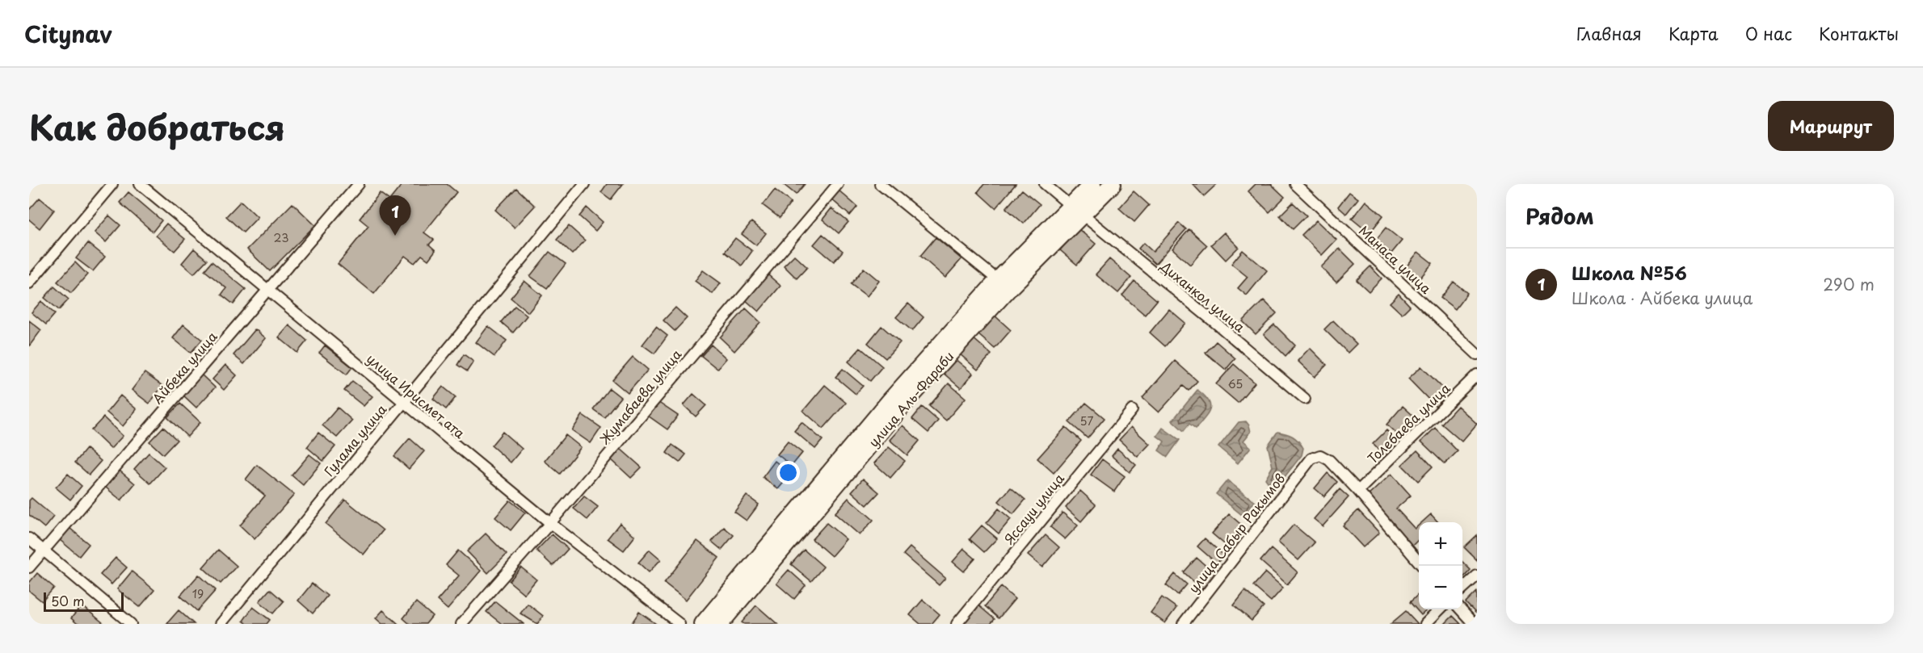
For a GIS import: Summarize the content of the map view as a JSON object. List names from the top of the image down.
{
  "streets": {
    "main road": ["улица Аль-Фараби"],
    "street": [
      "Манаса улица",
      "Диханкол улица",
      "Айбека улица",
      "улица Ирисмет ата",
      "Жумабаева улица",
      "Толебаева улица",
      "Гулама улица",
      "Яссауи улица",
      "улица Сабыр Ракымов"
    ]
  },
  "crossings": [
    ["Диханкол улица", "улица Аль-Фараби"],
    ["Айбека улица", "улица Ирисмет ата"],
    ["улица Ирисмет ата", "Жумабаева улица"],
    ["улица Ирисмет ата", "Гулама улица"],
    ["Толебаева улица", "улица Сабыр Ракымов"]
  ],
  "house_numbers": [
    "23",
    "65",
    "57",
    "19"
  ],
  "scale_bar": "50 m",
  "page": {
    "header": "Citynav",
    "nav": [
      "Главная",
      "Карта",
      "О нас",
      "Контакты"
    ],
    "title": "Как добраться",
    "buttons": "Маршрут",
    "heading": "Рядом",
    "pins": "1",
    "list": [
      {
        "mark": "1",
        "name": "Школа №56",
        "note": "Школа · Айбека улица",
        "value": "290 m"
      }
    ],
    "map_buttons": ["+", "−"],
    "scale": "50 m"
  }
}
